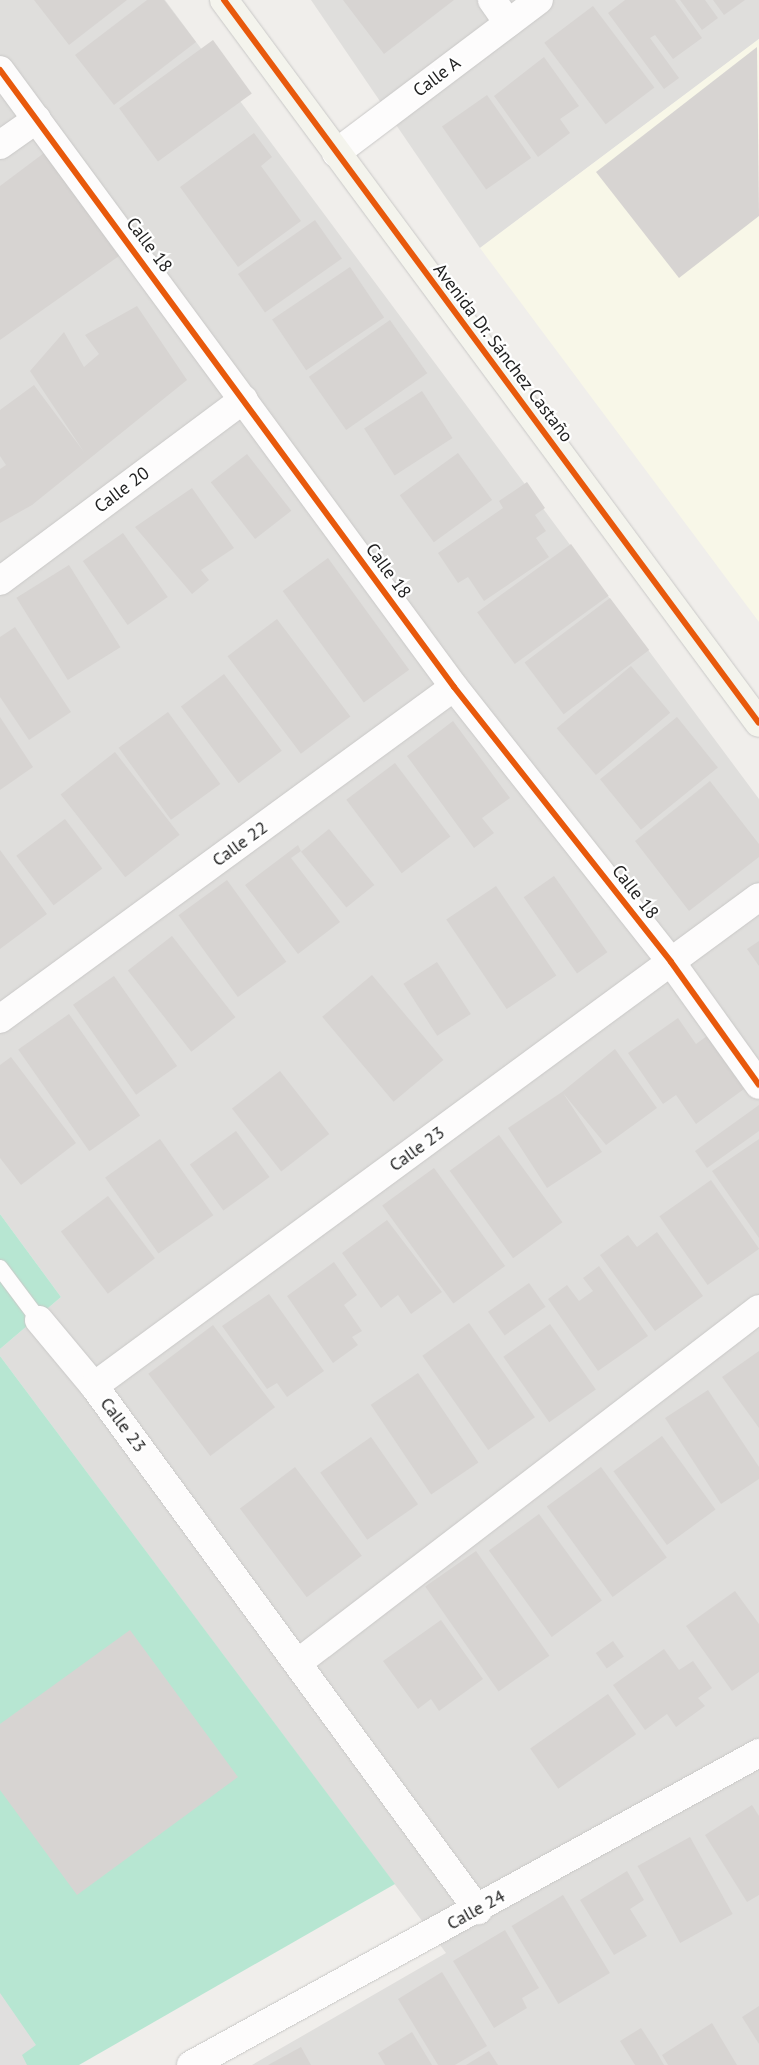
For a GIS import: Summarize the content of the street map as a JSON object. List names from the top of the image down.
{
  "streets": {
    "street": [
      "Calle A",
      "Calle 18",
      "Avenida Dr. Sánchez Castaño",
      "Calle 20",
      "Calle 22",
      "Calle 23",
      "Calle 24"
    ]
  },
  "crossings": [
    ["Calle A", "Avenida Dr. Sánchez Castaño"],
    ["Calle 18", "Calle 20"],
    ["Calle 18", "Calle 22"],
    ["Calle 18", "Calle 23"],
    ["Calle 23", "Calle 24"]
  ]
}
